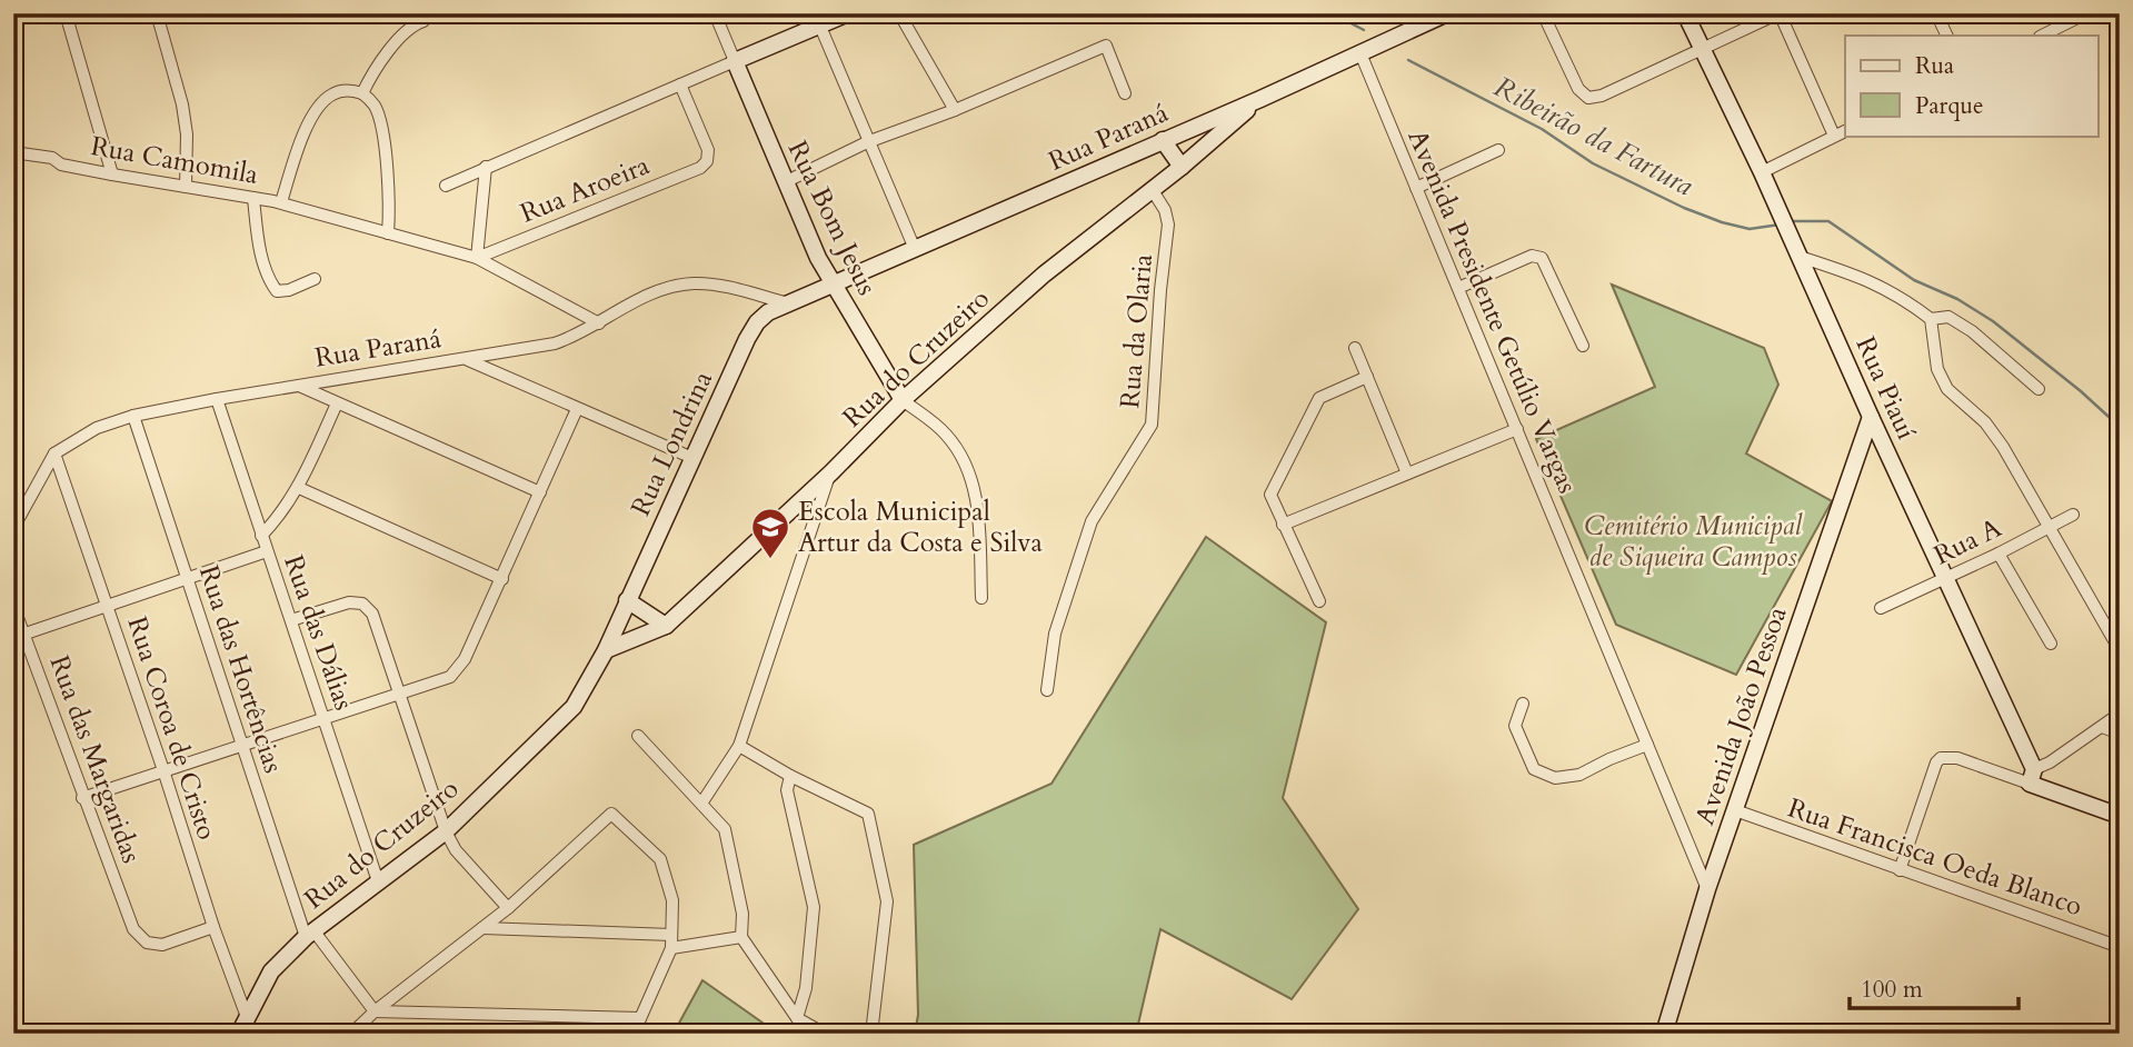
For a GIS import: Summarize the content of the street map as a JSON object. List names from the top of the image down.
{
  "streets": {
    "street": [
      "Rua Paraná",
      "Rua Camomila",
      "Rua Aroeira",
      "Rua Bom Jesus",
      "Avenida Presidente Getúlio Vargas",
      "Rua da Olaria",
      "Rua do Cruzeiro",
      "Rua Piauí",
      "Rua Londrina",
      "Rua A",
      "Rua das Dálias",
      "Rua das Hortências",
      "Avenida João Pessoa",
      "Rua Coroa de Cristo",
      "Rua das Margaridas",
      "Rua Francisca Oeda Blanco"
    ]
  },
  "crossings": [
    ["Rua Paraná", "Rua Camomila"],
    ["Rua Paraná", "Rua Bom Jesus"],
    ["Rua Paraná", "Avenida Presidente Getúlio Vargas"],
    ["Rua Paraná", "Rua do Cruzeiro"],
    ["Rua Paraná", "Rua Londrina"],
    ["Rua Paraná", "Rua das Dálias"],
    ["Rua Paraná", "Rua das Hortências"],
    ["Rua Paraná", "Rua Coroa de Cristo"],
    ["Rua Camomila", "Rua Aroeira"],
    ["Rua Bom Jesus", "Rua do Cruzeiro"],
    ["Avenida Presidente Getúlio Vargas", "Avenida João Pessoa"],
    ["Rua da Olaria", "Rua do Cruzeiro"],
    ["Rua do Cruzeiro", "Rua Londrina"],
    ["Rua do Cruzeiro", "Rua das Dálias"],
    ["Rua do Cruzeiro", "Rua das Hortências"],
    ["Rua do Cruzeiro", "Rua Coroa de Cristo"],
    ["Rua Piauí", "Rua A"],
    ["Rua Piauí", "Avenida João Pessoa"],
    ["Avenida João Pessoa", "Rua Francisca Oeda Blanco"],
    ["Rua Coroa de Cristo", "Rua das Margaridas"]
  ],
  "water": ["Ribeirão da Fartura"],
  "parks": ["Cemitério Municipal de Siqueira Campos"],
  "places": {
    "school or university": ["Escola Municipal Artur da Costa e Silva"]
  },
  "legend": ["Rua", "Parque"],
  "scale_bar": "100 m"
}
